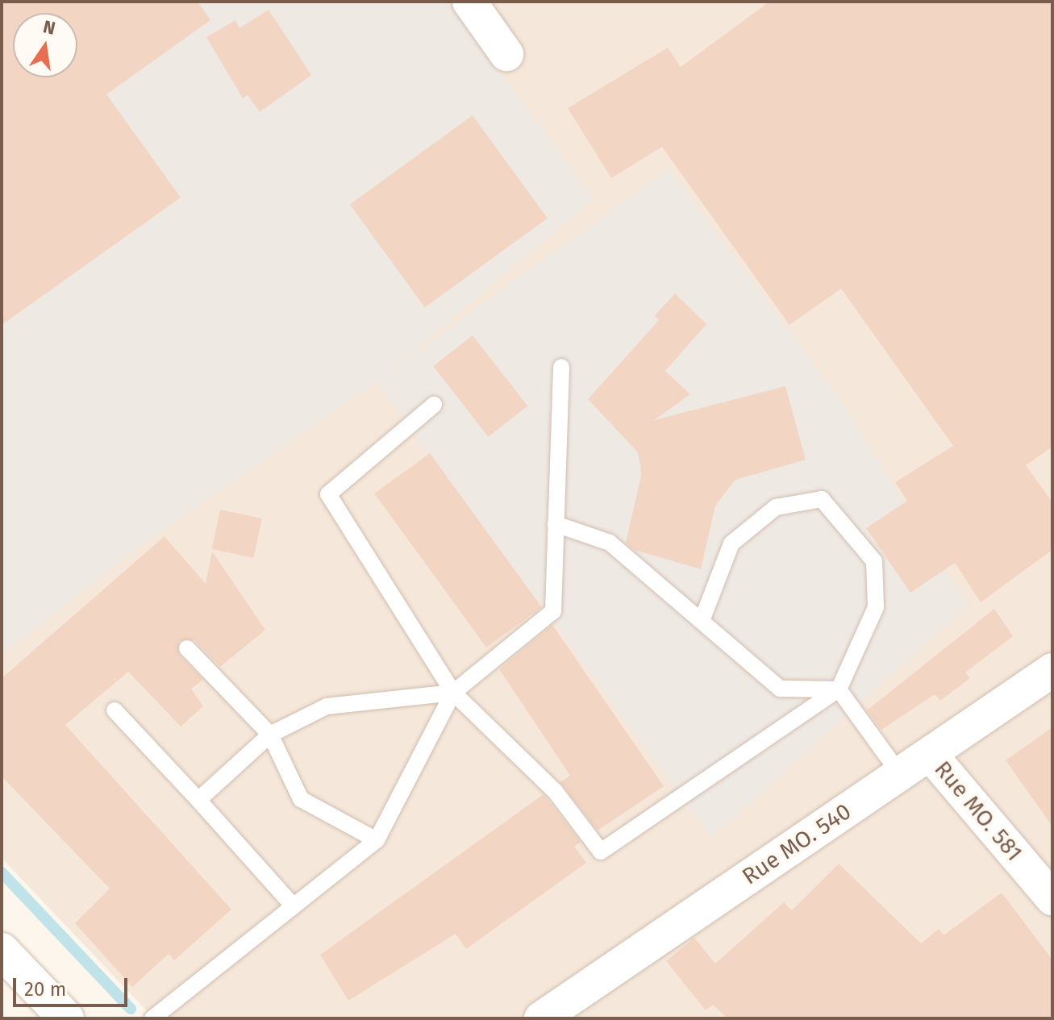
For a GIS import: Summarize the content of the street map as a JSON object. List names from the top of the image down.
{
  "streets": {
    "street": ["Rue MO. 581", "Rue MO. 540"]
  },
  "crossings": [
    ["Rue MO. 581", "Rue MO. 540"]
  ],
  "scale_bar": "20 m",
  "north": "top"
}
